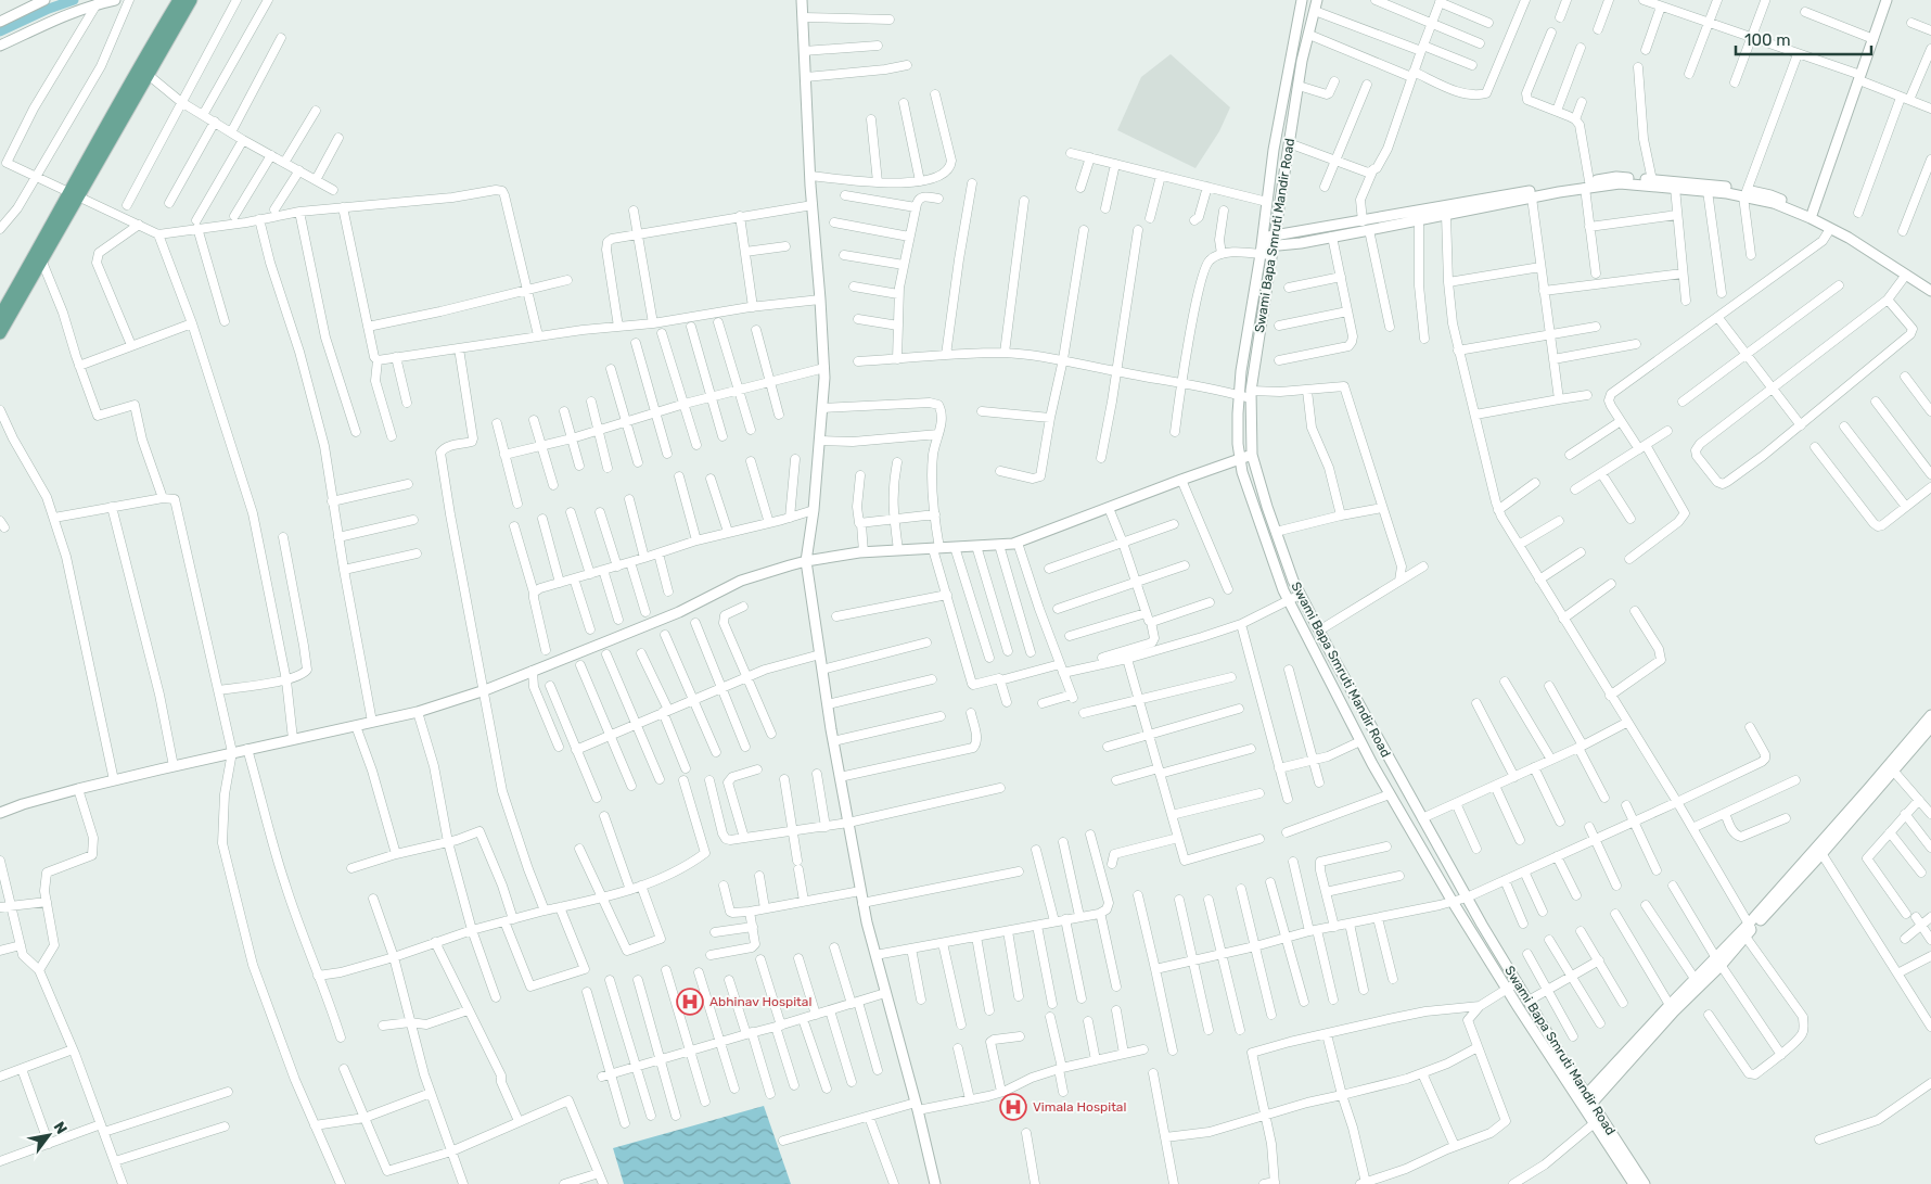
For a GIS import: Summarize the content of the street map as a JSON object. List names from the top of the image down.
{
  "streets": {
    "street": ["Swami Bapa Smruti Mandir Road"]
  },
  "places": {
    "hospital": ["Abhinav Hospital", "Vimala Hospital"]
  },
  "scale_bar": "100 m",
  "north": "top right"
}
